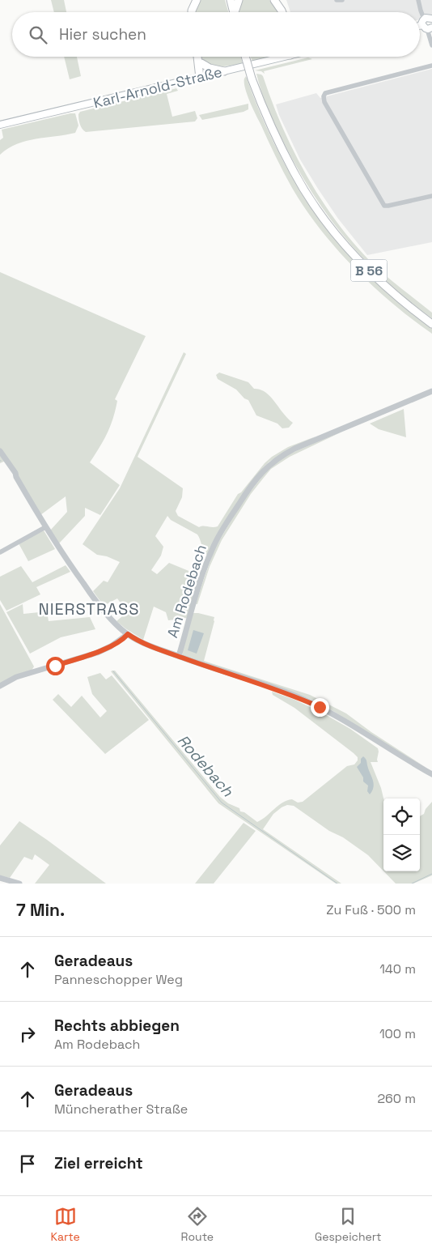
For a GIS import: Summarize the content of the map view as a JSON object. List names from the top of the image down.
{
  "streets": {
    "highway": ["B 56"],
    "main road": ["Karl-Arnold-Straße"],
    "street": ["Am Rodebach"]
  },
  "districts": ["NIERSTRASS"],
  "water": ["Rodebach"],
  "page": {
    "search": "Hier suchen",
    "heading": ["7 Min.", "Zu Fuß · 500 m"],
    "list": [
      ["Geradeaus", "Panneschopper Weg", "140 m"],
      ["Rechts abbiegen", "Am Rodebach", "100 m"],
      ["Geradeaus", "Müncherather Straße", "260 m"],
      "Ziel erreicht"
    ],
    "nav": ["Karte", "Route", "Gespeichert"]
  }
}
